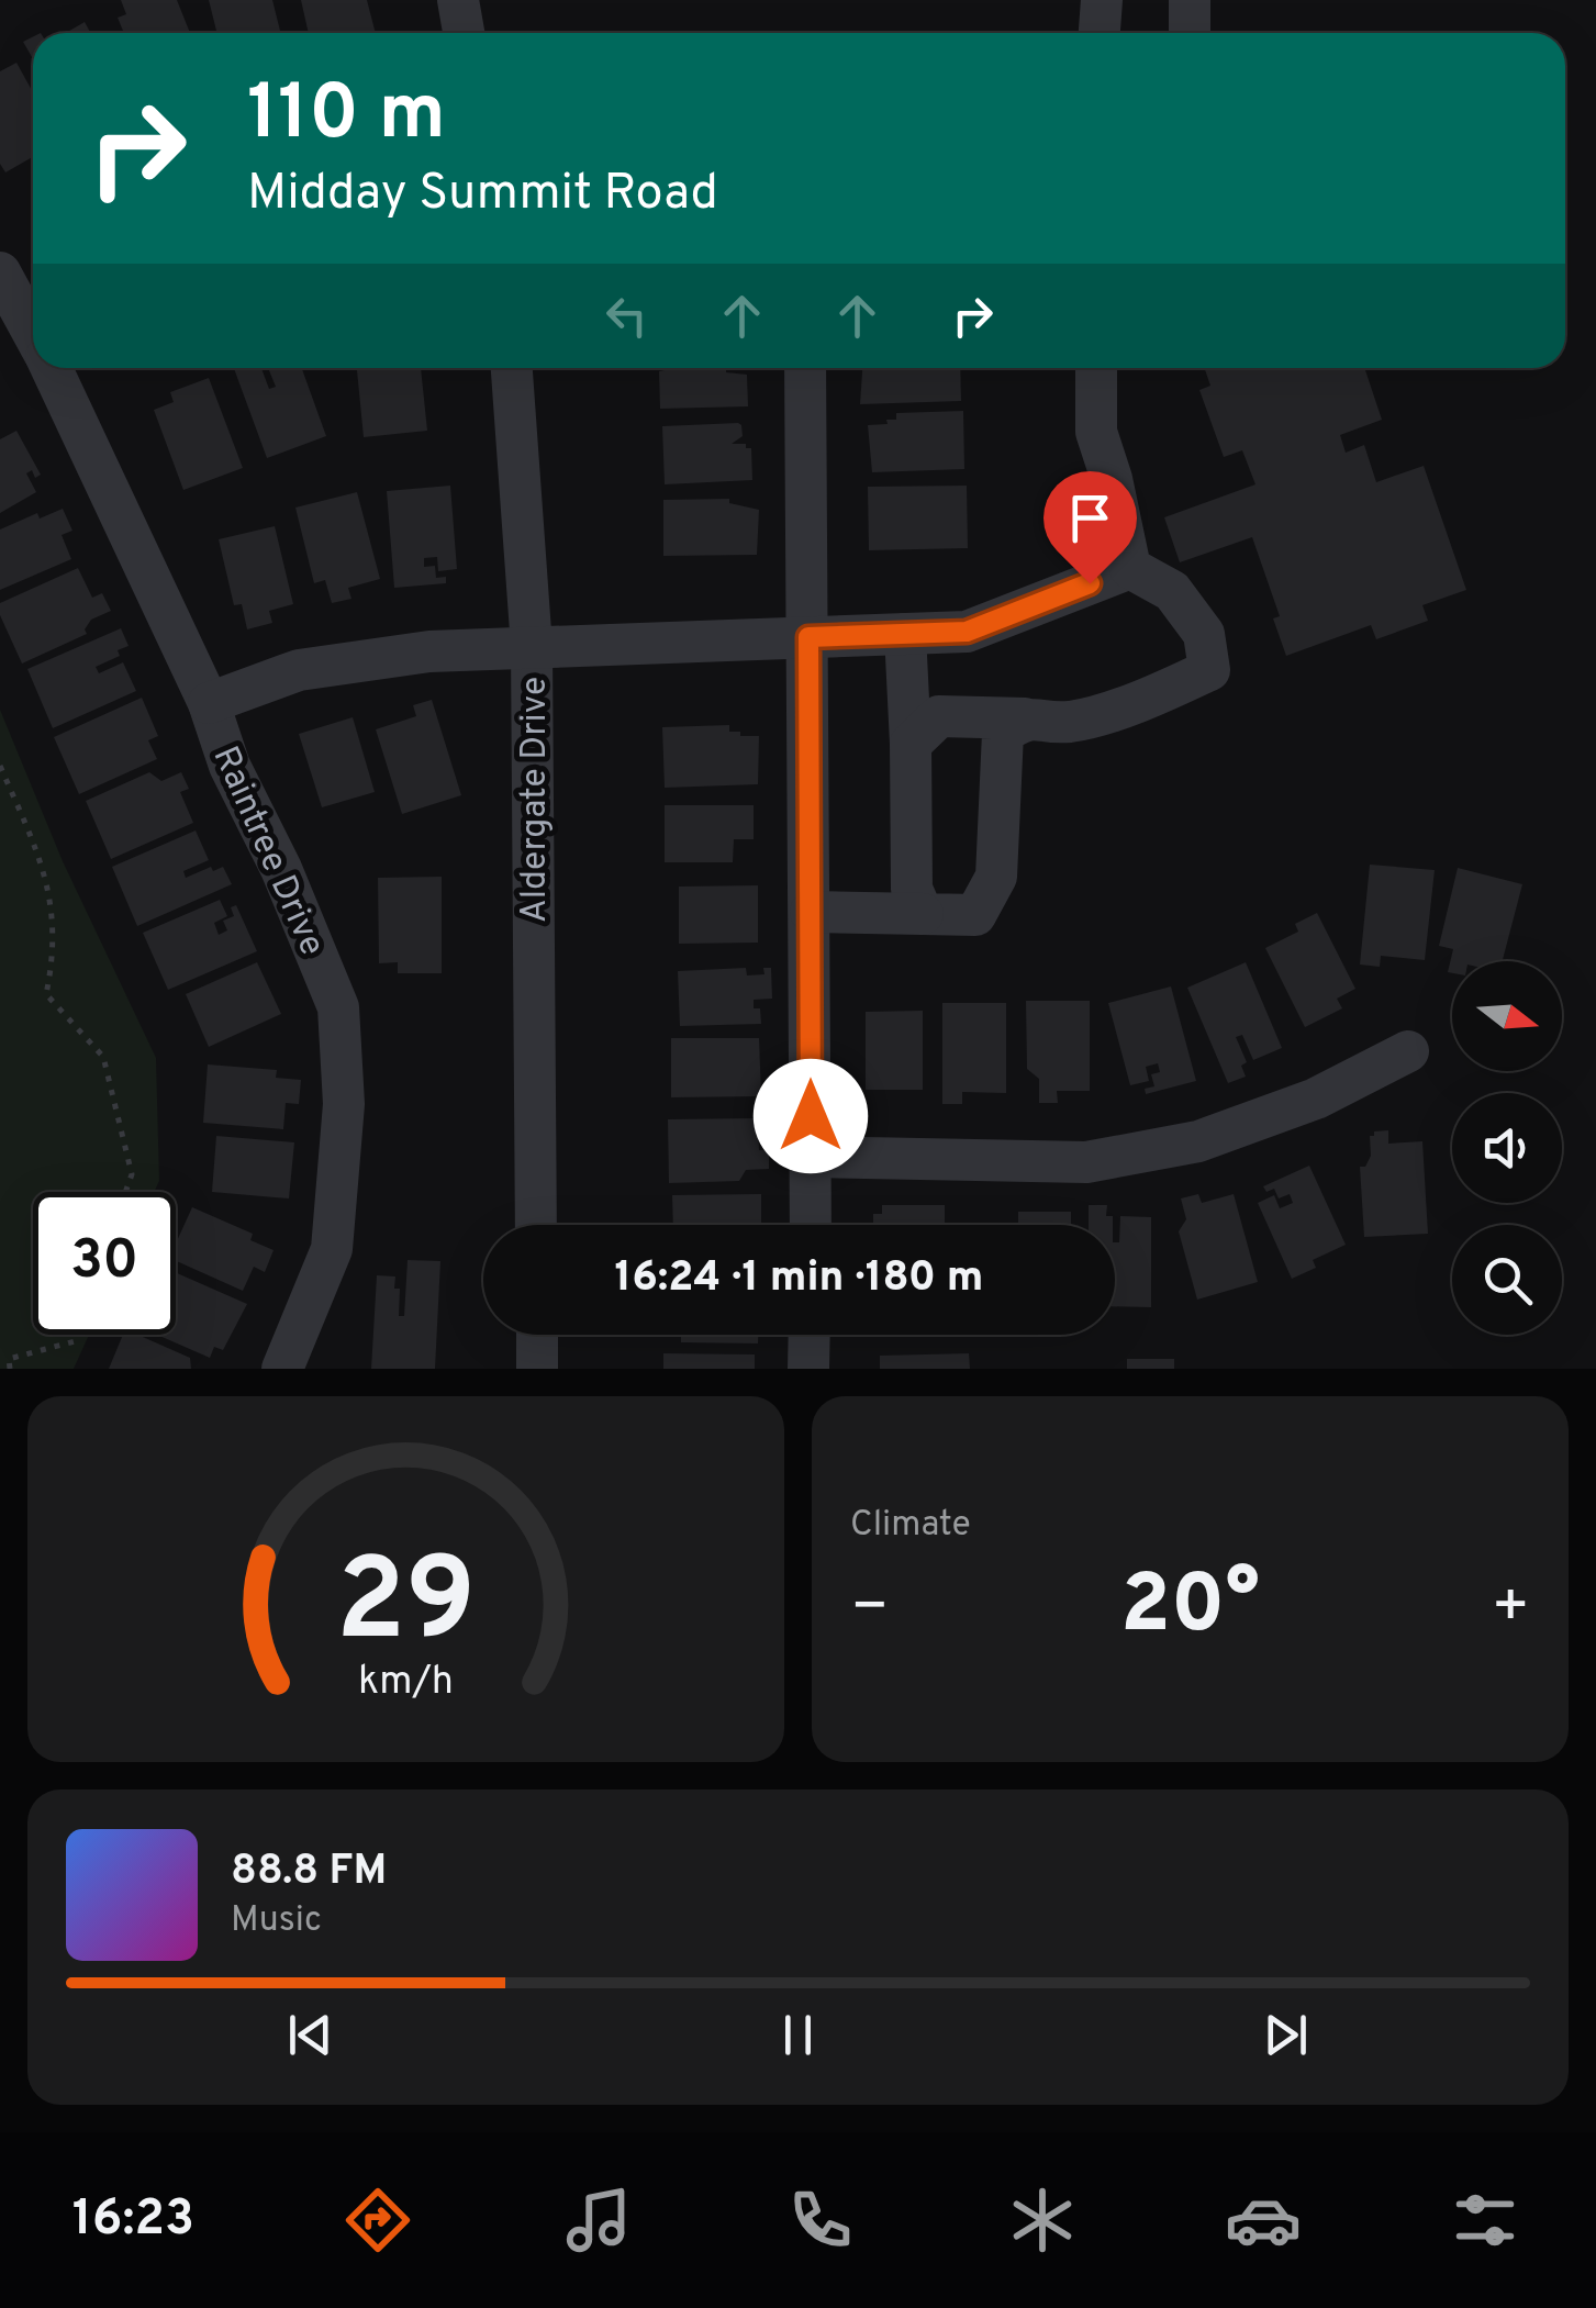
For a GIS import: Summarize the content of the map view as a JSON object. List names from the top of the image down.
{
  "streets": {
    "street": ["Aldergate Drive", "Raintree Drive"]
  },
  "north": "right",
  "page": {
    "turn": ["110 m", "Midday Summit Road"],
    "limit": "30",
    "trip": "16:24 · 1 min · 180 m",
    "tile": "Climate",
    "heat": ["−", "20°", "+"],
    "song": ["88.8 FM", "Music"],
    "tabs": "16:23",
    "gauge": ["29", "km/h"]
  }
}
